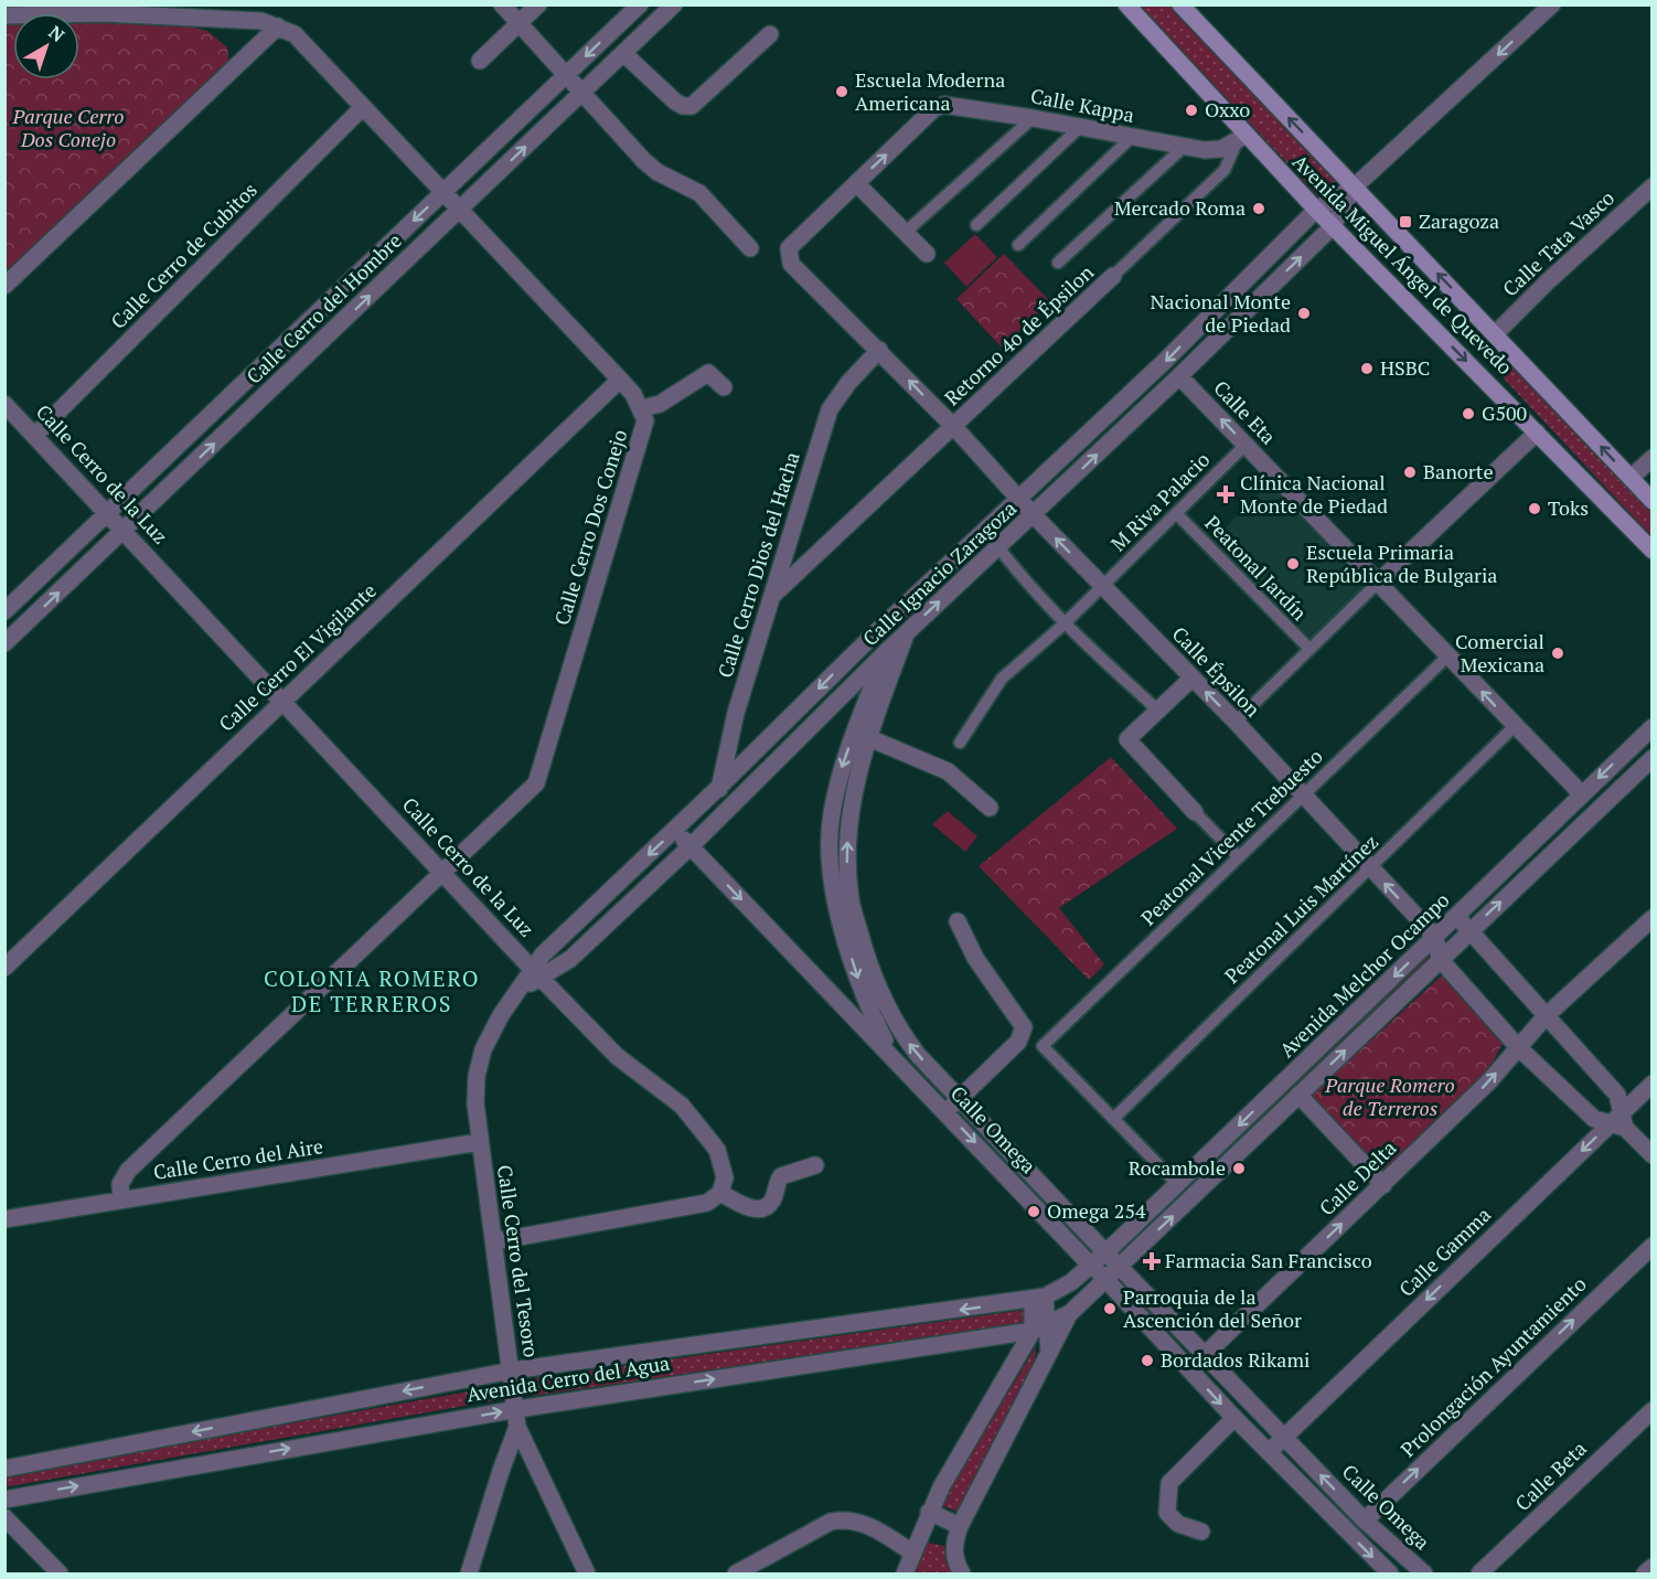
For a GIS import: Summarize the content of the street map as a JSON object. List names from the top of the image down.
{
  "streets": {
    "main road": ["Avenida Miguel Ángel de Quevedo"],
    "street": [
      "Calle Kappa",
      "Calle Tata Vasco",
      "Calle Cerro de Cubitos",
      "Calle Cerro del Hombre",
      "Retorno 4o de Épsilon",
      "Calle Eta",
      "Calle Cerro de la Luz",
      "M Riva Palacio",
      "Calle Cerro Dos Conejo",
      "Calle Cerro Dios del Hacha",
      "Peatonal Jardín",
      "Calle Ignacio Zaragoza",
      "Calle Cerro El Vigilante",
      "Calle Épsilon",
      "Peatonal Vicente Trebuesto",
      "Peatonal Luis Martínez",
      "Avenida Melchor Ocampo",
      "Calle Omega",
      "Calle Cerro del Aire",
      "Calle Delta",
      "Calle Gamma",
      "Calle Cerro del Tesoro",
      "Prolongación Ayuntamiento",
      "Avenida Cerro del Agua",
      "Calle Beta"
    ]
  },
  "crossings": [
    ["Calle Kappa", "Avenida Miguel Ángel de Quevedo"],
    ["Calle Kappa", "Calle Épsilon"],
    ["Calle Tata Vasco", "Avenida Miguel Ángel de Quevedo"],
    ["Calle Cerro de Cubitos", "Calle Cerro de la Luz"],
    ["Calle Cerro de Cubitos", "Calle Cerro Dos Conejo"],
    ["Avenida Miguel Ángel de Quevedo", "Calle Ignacio Zaragoza"],
    ["Calle Cerro del Hombre", "Calle Cerro de la Luz"],
    ["Calle Cerro del Hombre", "Calle Cerro Dos Conejo"],
    ["Retorno 4o de Épsilon", "Calle Cerro Dios del Hacha"],
    ["Retorno 4o de Épsilon", "Calle Épsilon"],
    ["Calle Eta", "M Riva Palacio"],
    ["Calle Eta", "Calle Ignacio Zaragoza"],
    ["Calle Eta", "Peatonal Vicente Trebuesto"],
    ["Calle Eta", "Peatonal Luis Martínez"],
    ["Calle Eta", "Avenida Melchor Ocampo"],
    ["Calle Cerro de la Luz", "Calle Cerro Dos Conejo"],
    ["Calle Cerro de la Luz", "Calle Ignacio Zaragoza"],
    ["Calle Cerro de la Luz", "Calle Cerro El Vigilante"],
    ["Calle Cerro de la Luz", "Calle Cerro del Tesoro"],
    ["M Riva Palacio", "Peatonal Jardín"],
    ["M Riva Palacio", "Calle Épsilon"],
    ["Calle Cerro Dos Conejo", "Calle Cerro El Vigilante"],
    ["Calle Cerro Dos Conejo", "Calle Cerro del Aire"],
    ["Calle Cerro Dios del Hacha", "Calle Ignacio Zaragoza"],
    ["Calle Cerro Dios del Hacha", "Calle Épsilon"],
    ["Calle Ignacio Zaragoza", "Calle Épsilon"],
    ["Calle Ignacio Zaragoza", "Calle Omega"],
    ["Calle Ignacio Zaragoza", "Calle Cerro del Tesoro"],
    ["Calle Épsilon", "Peatonal Vicente Trebuesto"],
    ["Calle Épsilon", "Peatonal Luis Martínez"],
    ["Calle Épsilon", "Avenida Melchor Ocampo"],
    ["Peatonal Vicente Trebuesto", "Peatonal Luis Martínez"],
    ["Avenida Melchor Ocampo", "Calle Omega"],
    ["Avenida Melchor Ocampo", "Avenida Cerro del Agua"],
    ["Calle Omega", "Calle Delta"],
    ["Calle Omega", "Calle Gamma"],
    ["Calle Omega", "Prolongación Ayuntamiento"],
    ["Calle Omega", "Avenida Cerro del Agua"],
    ["Calle Cerro del Aire", "Calle Cerro del Tesoro"],
    ["Calle Cerro del Tesoro", "Avenida Cerro del Agua"]
  ],
  "one_way": [
    "Calle Épsilon",
    "Calle Delta",
    "Calle Gamma",
    "Prolongación Ayuntamiento"
  ],
  "districts": ["COLONIA ROMERO DE TERREROS"],
  "parks": ["Parque Cerro Dos Conejo", "Parque Romero de Terreros"],
  "places": {
    "other": [
      "Escuela Moderna Americana",
      "Oxxo",
      "Mercado Roma",
      "Nacional Monte de Piedad",
      "HSBC",
      "G500",
      "Banorte",
      "Toks",
      "Escuela Primaria República de Bulgaria",
      "Comercial Mexicana",
      "Rocambole",
      "Omega 254",
      "Parroquia de la Ascención del Señor",
      "Bordados Rikami"
    ],
    "transit": ["Zaragoza"],
    "health": ["Clínica Nacional Monte de Piedad", "Farmacia San Francisco"]
  },
  "north": "top right"
}
